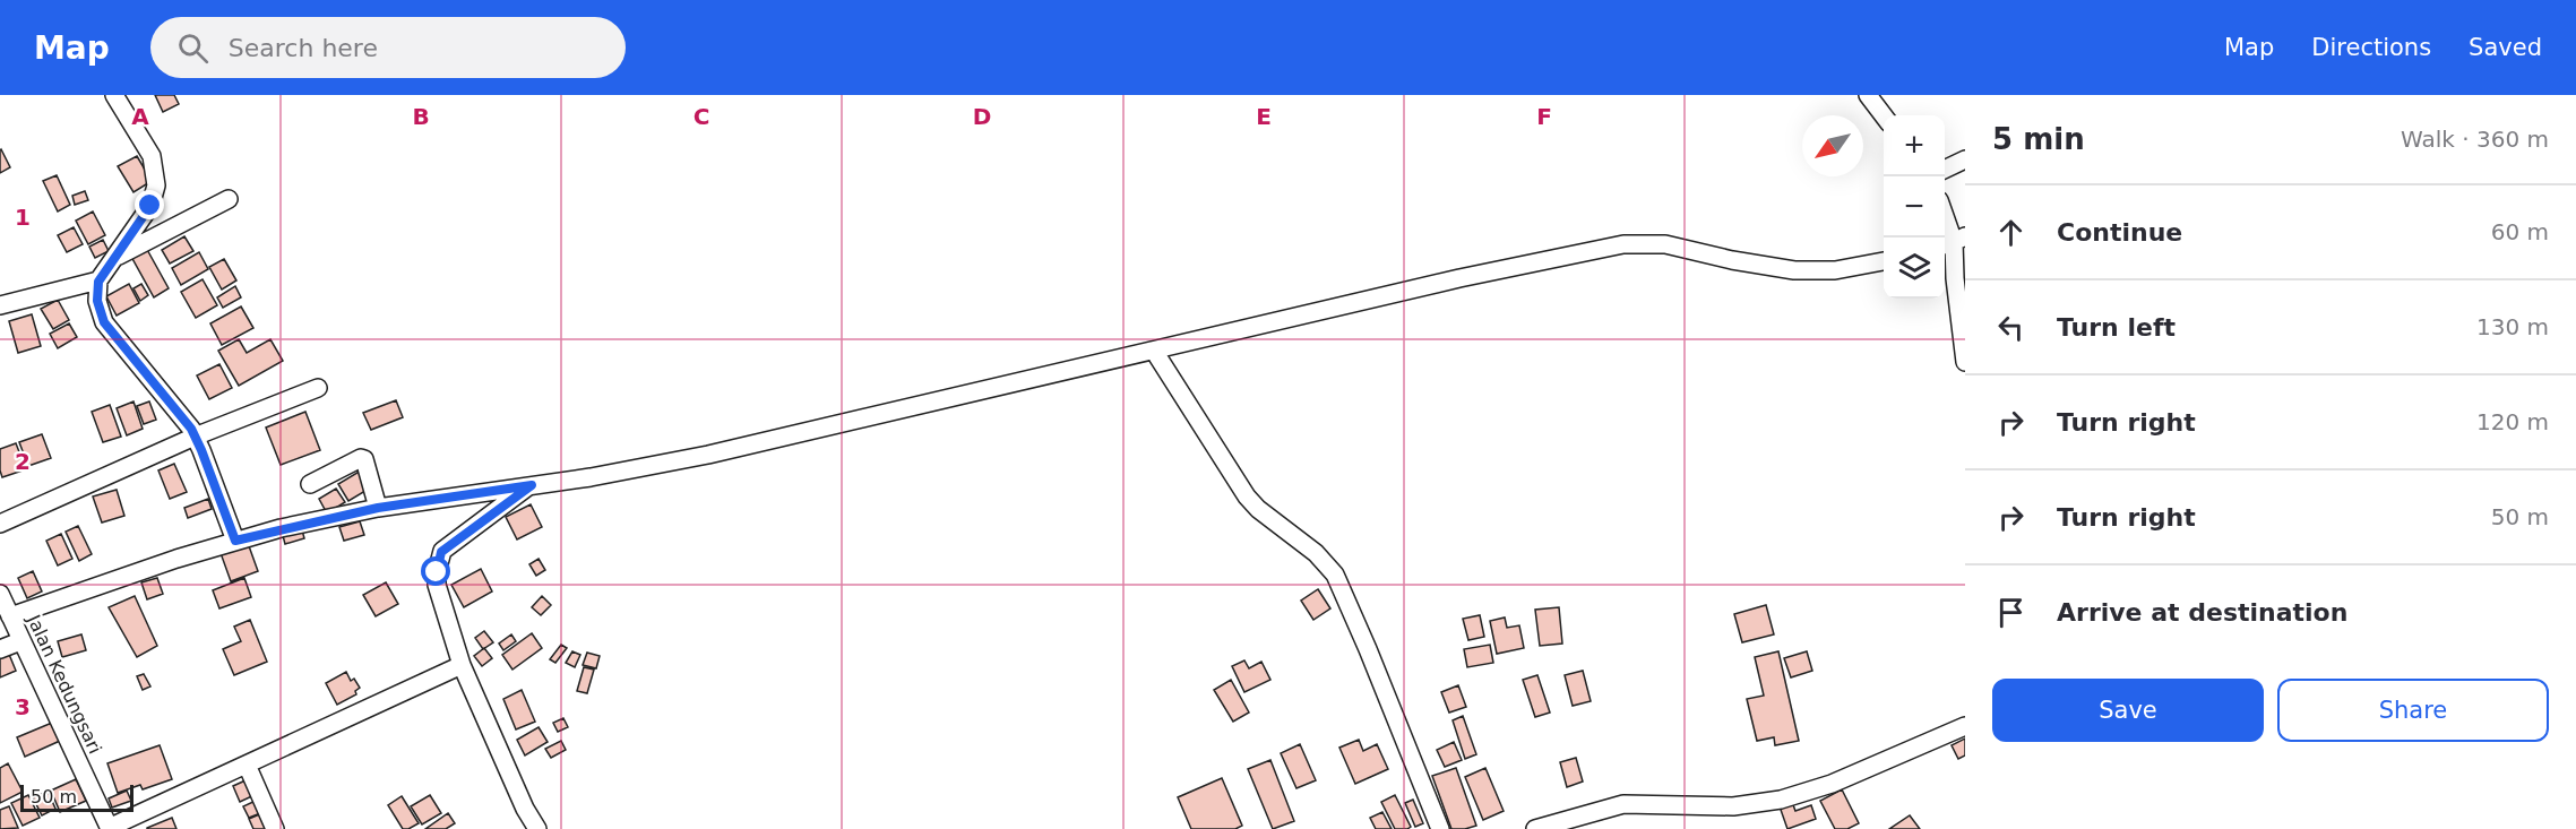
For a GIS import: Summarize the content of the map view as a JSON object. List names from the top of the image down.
{
  "streets": {
    "street": ["Jalan Kedungsari"]
  },
  "scale_bar": "50 m",
  "north": "bottom left",
  "page": {
    "header": "Map",
    "search": "Search here",
    "nav": ["Map", "Directions", "Saved"],
    "heading": ["5 min", "Walk · 360 m"],
    "map_buttons": ["+", "−"],
    "list": [
      ["Continue", "60 m"],
      ["Turn left", "130 m"],
      ["Turn right", "120 m"],
      ["Turn right", "50 m"],
      "Arrive at destination"
    ],
    "buttons": ["Save", "Share"],
    "scale": "50 m"
  },
  "grid": {
    "columns": [
      "A",
      "B",
      "C",
      "D",
      "E",
      "F"
    ],
    "rows": ["1", "2", "3"]
  }
}
